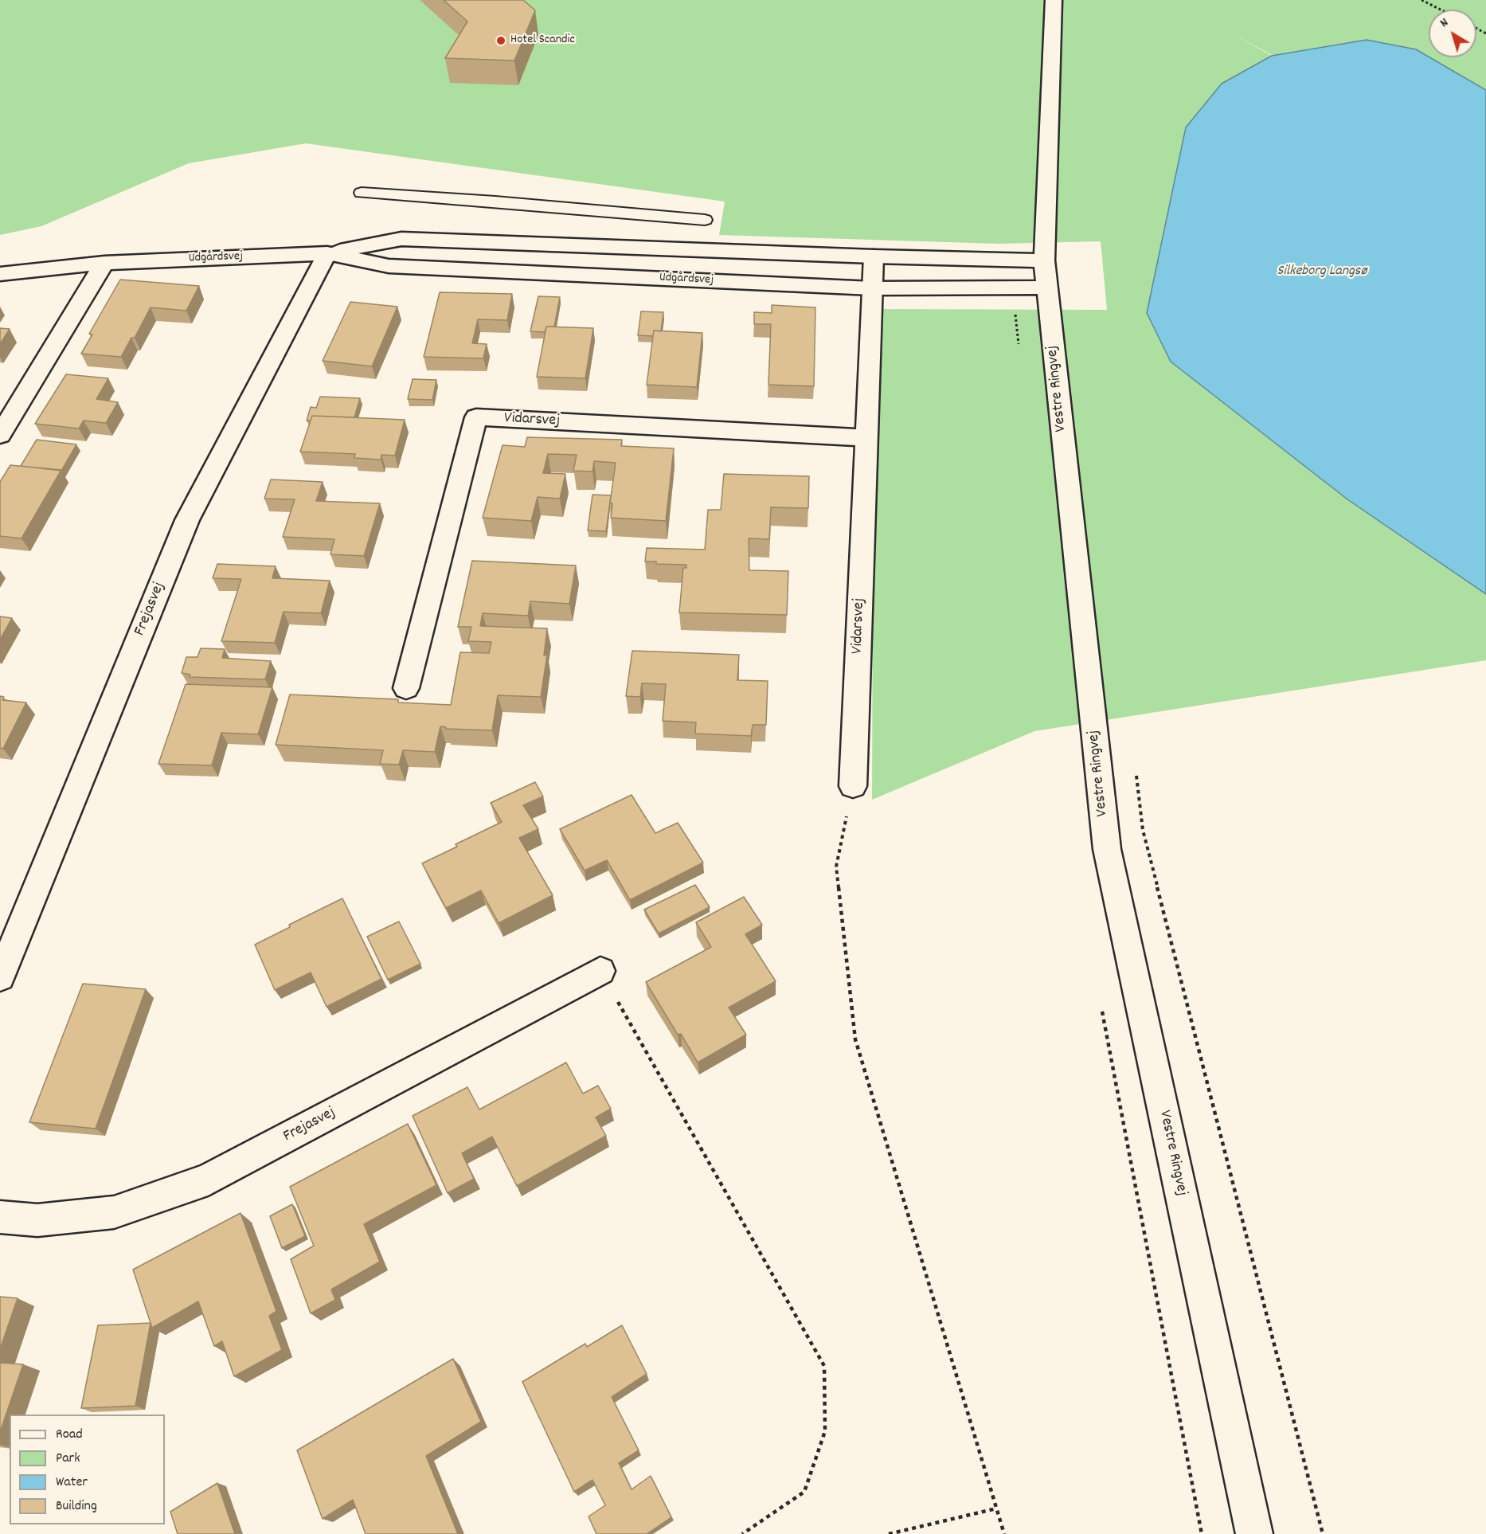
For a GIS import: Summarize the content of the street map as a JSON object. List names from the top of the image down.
{
  "streets": {
    "street": [
      "Udgårdsvej",
      "Vestre Ringvej",
      "Vidarsvej",
      "Frejasvej"
    ]
  },
  "crossings": [
    ["Udgårdsvej", "Vestre Ringvej"],
    ["Udgårdsvej", "Vidarsvej"],
    ["Udgårdsvej", "Frejasvej"]
  ],
  "water": ["Silkeborg Langsø"],
  "places": ["Hotel Scandic"],
  "legend": [
    "Road",
    "Park",
    "Water",
    "Building"
  ],
  "north": "top left"
}
